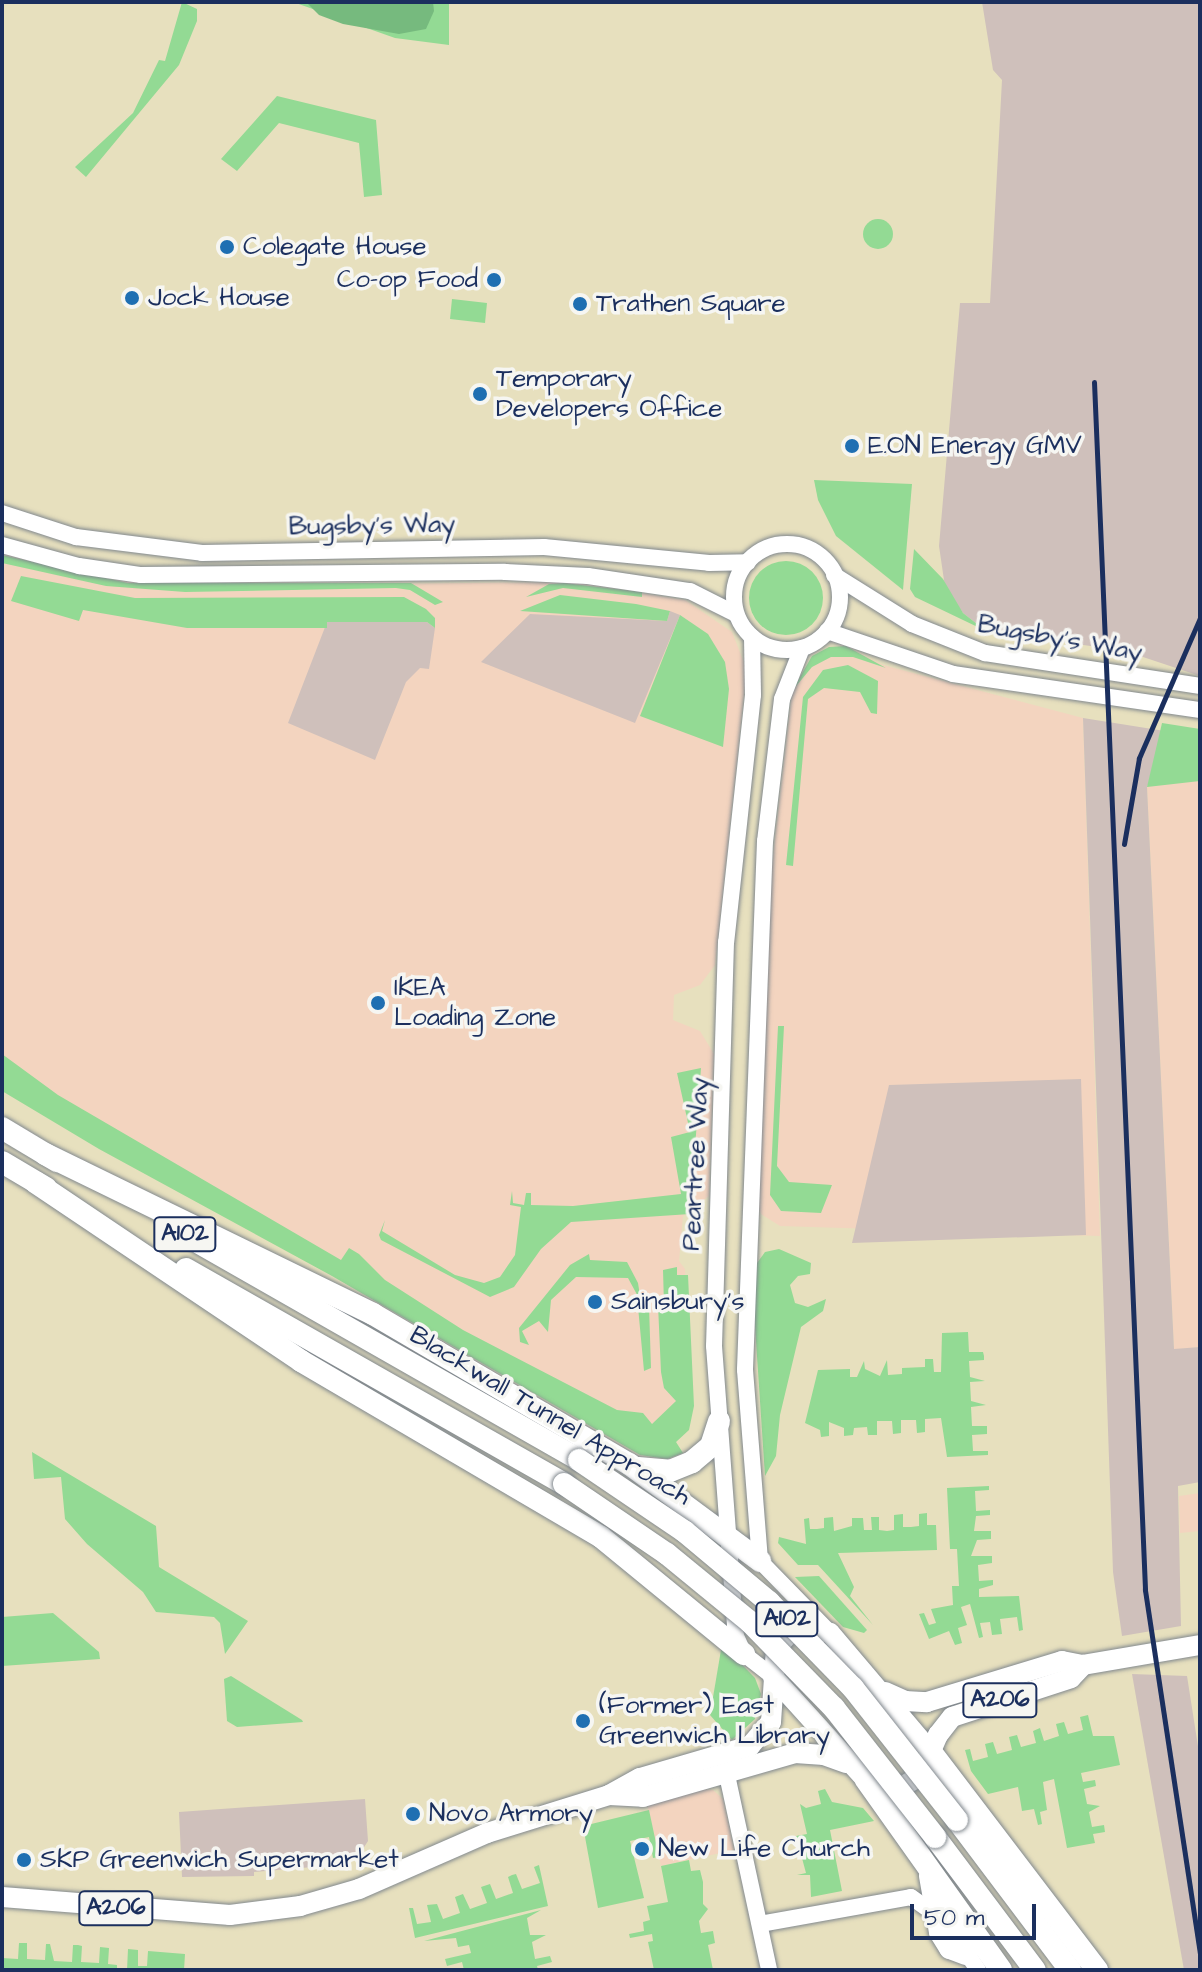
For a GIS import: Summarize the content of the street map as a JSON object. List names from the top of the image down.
{
  "streets": {
    "highway": ["A102", "Blackwall Tunnel Approach"],
    "main road": ["A206"],
    "street": ["Bugsby's Way", "Peartree Way"]
  },
  "crossings": [
    ["Bugsby's Way", "Peartree Way"]
  ],
  "places": [
    "Colegate House",
    "Co-op Food",
    "Jock House",
    "Trathen Square",
    "Temporary Developers Office",
    "E.ON Energy GMV",
    "IKEA Loading Zone",
    "Sainsbury's",
    "(Former) East Greenwich Library",
    "Novo Armory",
    "New Life Church",
    "SKP Greenwich Supermarket"
  ],
  "scale_bar": "50 m"
}
